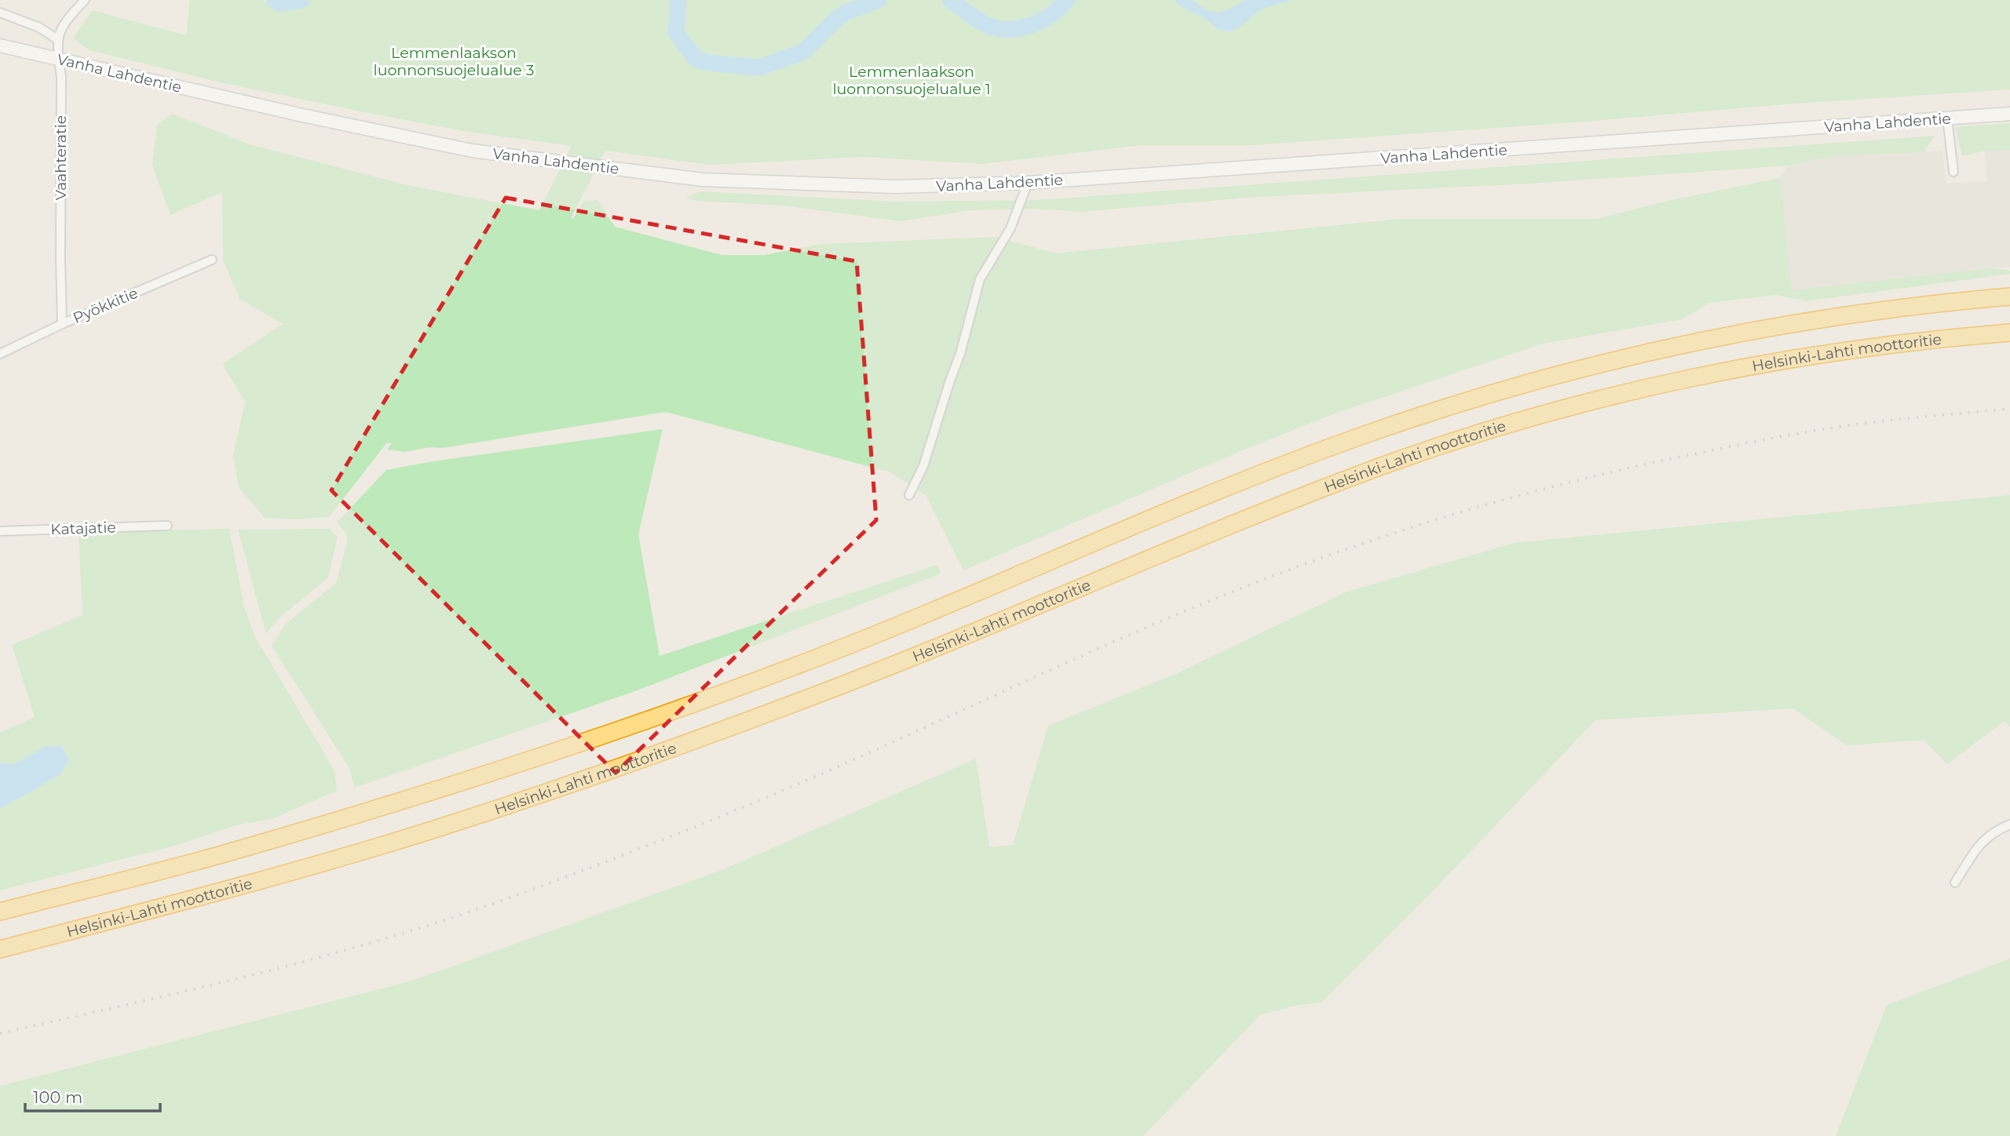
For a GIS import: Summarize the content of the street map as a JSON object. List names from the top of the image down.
{
  "streets": {
    "highway": ["Helsinki-Lahti moottoritie"],
    "main road": ["Vanha Lahdentie"],
    "street": ["Vaahteratie", "Pyökkitie", "Katajatie"]
  },
  "crossings": [
    ["Vanha Lahdentie", "Vaahteratie"],
    ["Vaahteratie", "Pyökkitie"]
  ],
  "parks": ["Lemmenlaakson luonnonsuojelualue 3", "Lemmenlaakson luonnonsuojelualue 1"],
  "scale_bar": "100 m"
}
